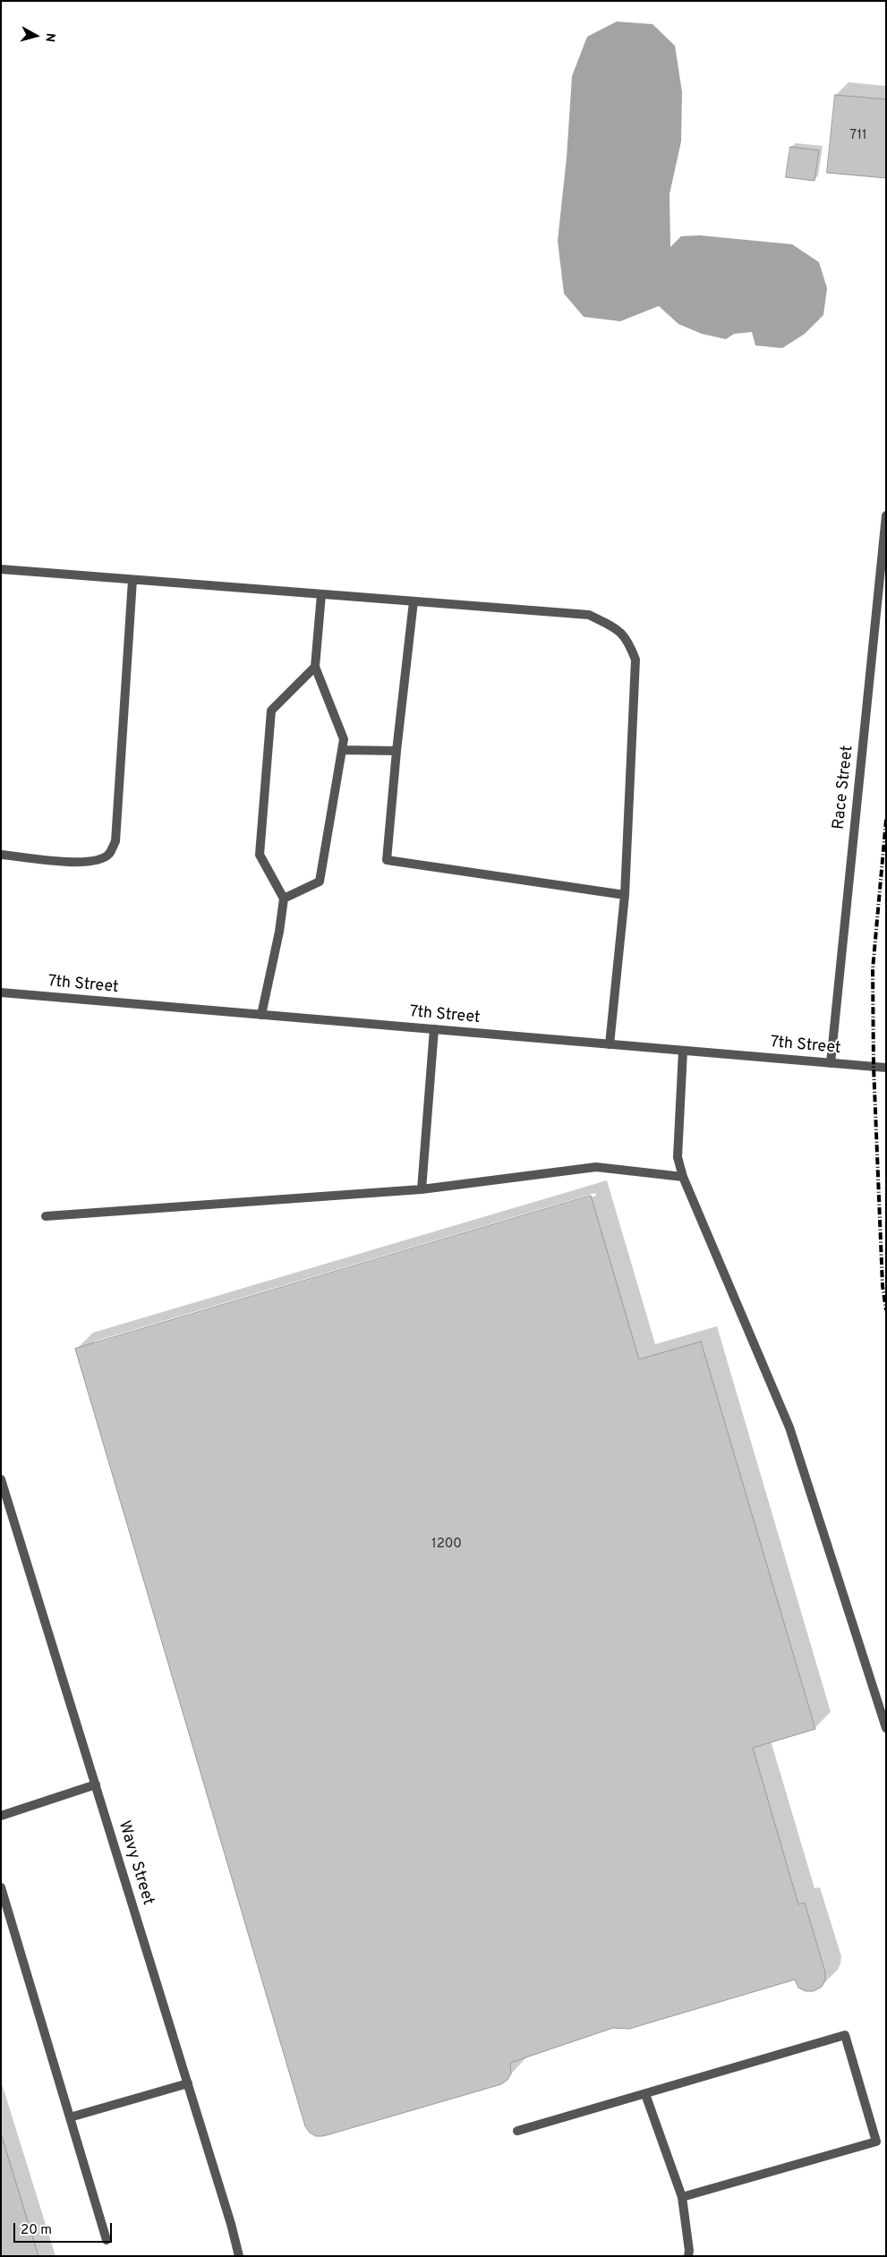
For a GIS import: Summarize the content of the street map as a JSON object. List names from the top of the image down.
{
  "streets": {
    "street": ["Race Street", "7th Street", "Wavy Street"]
  },
  "crossings": [
    ["Race Street", "7th Street"]
  ],
  "house_numbers": ["711", "1200"],
  "scale_bar": "20 m",
  "north": "right"
}
